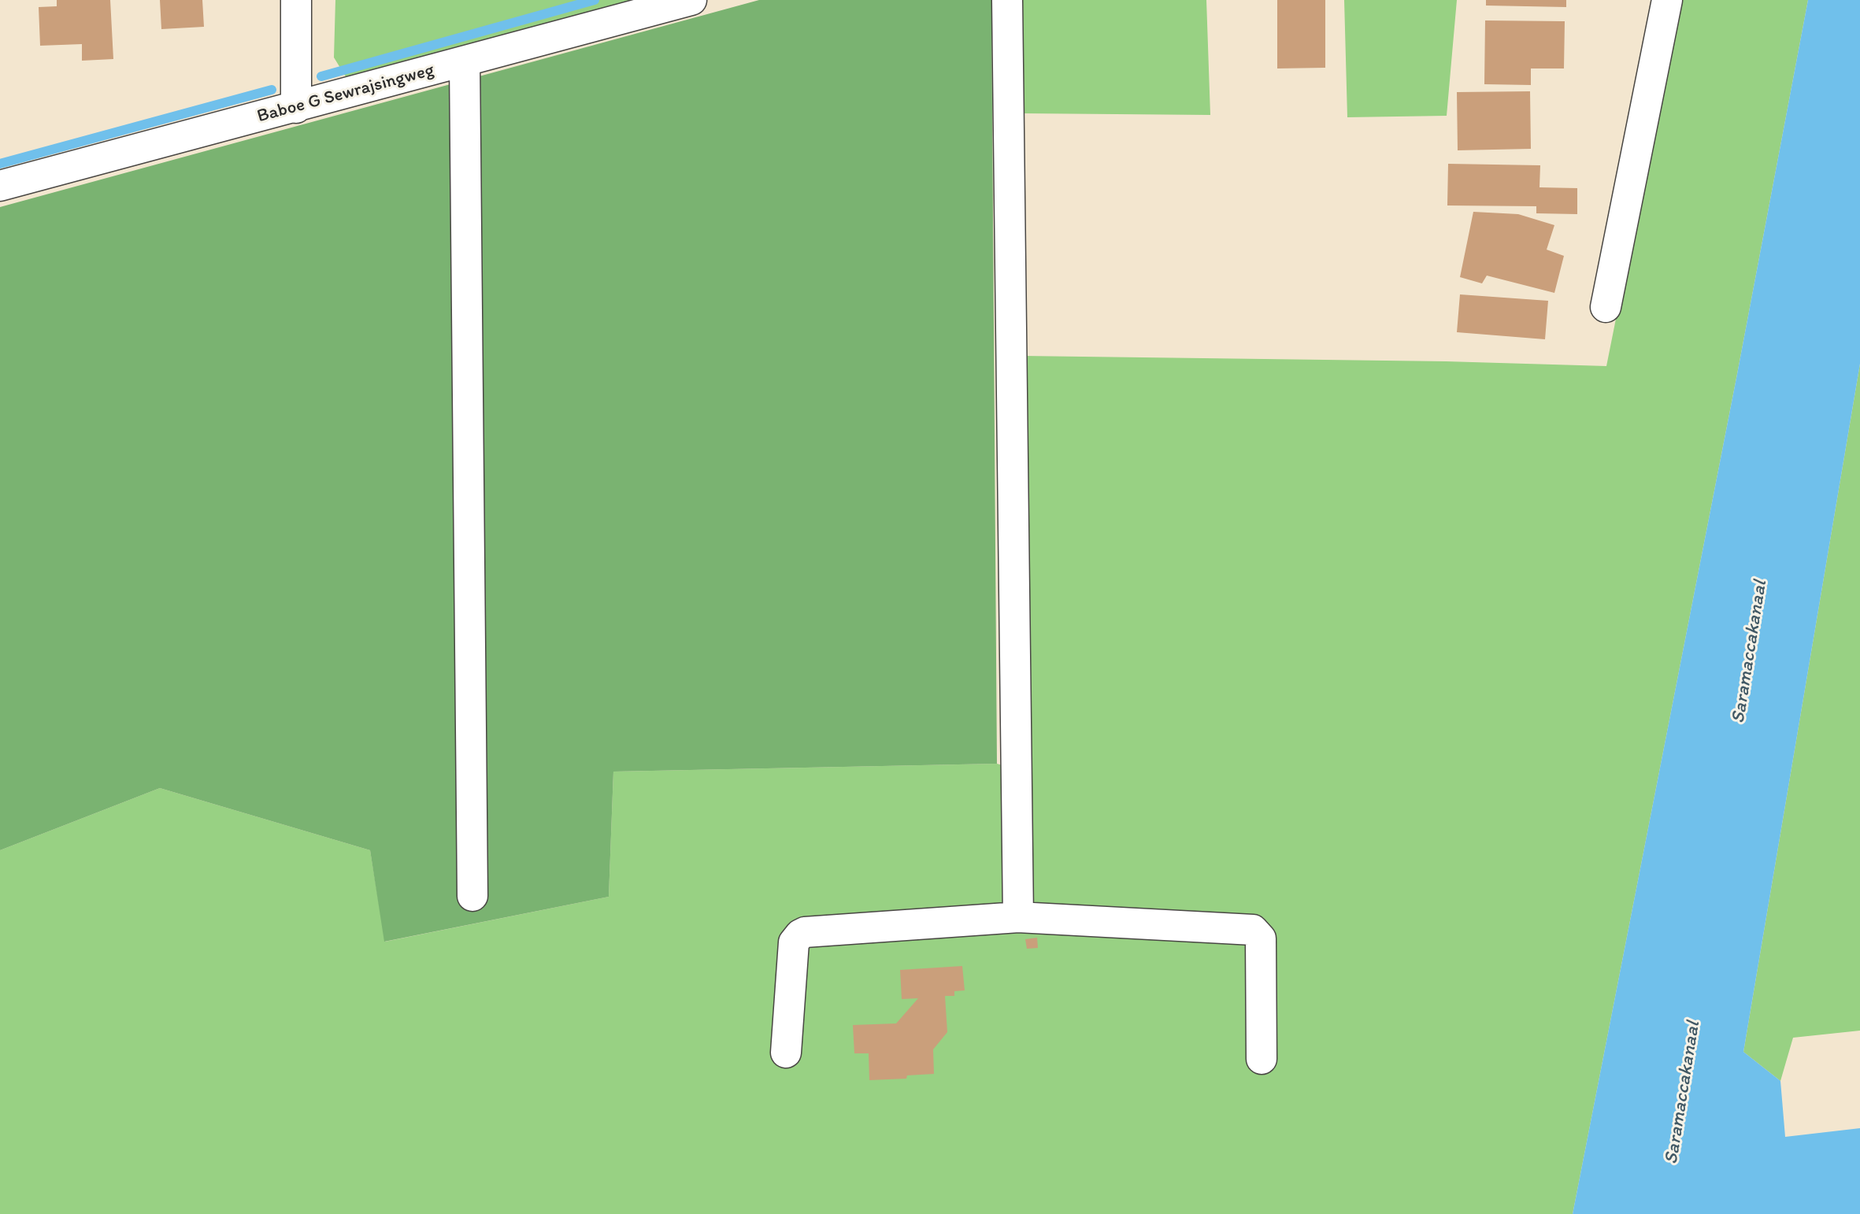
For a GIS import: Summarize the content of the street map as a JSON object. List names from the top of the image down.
{
  "streets": {
    "street": ["Baboe G Sewrajsingweg"]
  },
  "water": ["Saramaccakanaal"]
}
